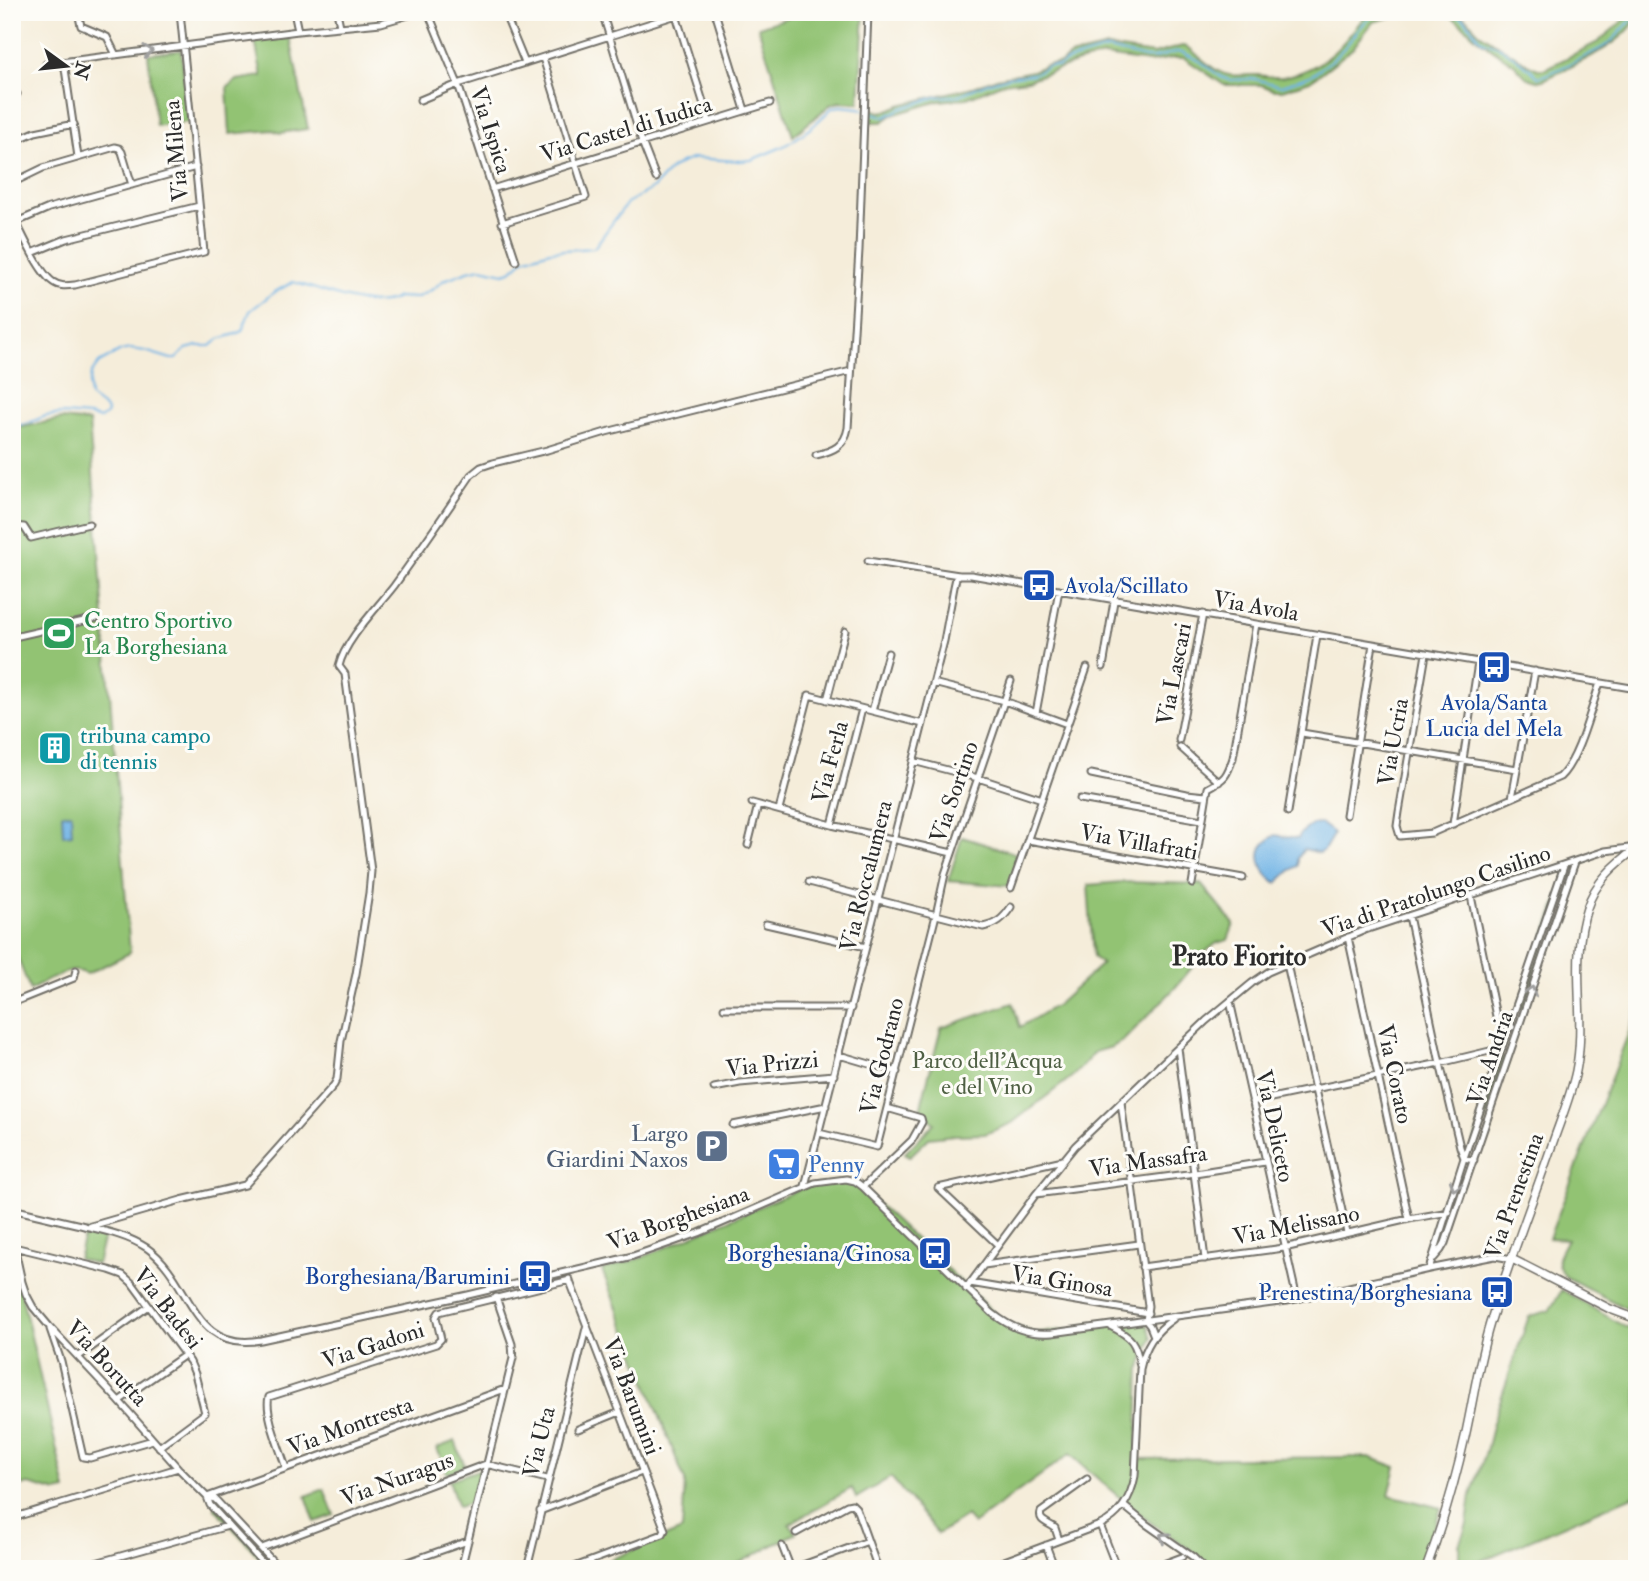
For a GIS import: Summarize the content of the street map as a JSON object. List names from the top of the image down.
{
  "streets": {
    "main road": ["Via Prenestina"],
    "street": [
      "Via Castel di Iudica",
      "Via Ispica",
      "Via Milena",
      "Via Avola",
      "Via Lascari",
      "Via Ucria",
      "Via Ferla",
      "Via Sortino",
      "Via Villafrati",
      "Via Roccalumera",
      "Via di Pratolungo Casilino",
      "Via Godrano",
      "Via Andria",
      "Via Prizzi",
      "Via Corato",
      "Via Deliceto",
      "Via Massafra",
      "Via Borghesiana",
      "Via Melissano",
      "Via Ginosa",
      "Via Badesi",
      "Via Gadoni",
      "Via Borutta",
      "Via Barumini",
      "Via Montresta",
      "Via Uta",
      "Via Nuragus"
    ]
  },
  "crossings": [
    ["Via Castel di Iudica", "Via Ispica"],
    ["Via Avola", "Via Lascari"],
    ["Via Avola", "Via Ucria"],
    ["Via Avola", "Via Roccalumera"],
    ["Via Sortino", "Via Godrano"],
    ["Via Roccalumera", "Via Godrano"],
    ["Via Roccalumera", "Via Prizzi"],
    ["Via Roccalumera", "Via Borghesiana"],
    ["Via di Pratolungo Casilino", "Via Andria"],
    ["Via di Pratolungo Casilino", "Via Corato"],
    ["Via di Pratolungo Casilino", "Via Deliceto"],
    ["Via di Pratolungo Casilino", "Via Massafra"],
    ["Via di Pratolungo Casilino", "Via Prenestina"],
    ["Via di Pratolungo Casilino", "Via Ginosa"],
    ["Via Andria", "Via Melissano"],
    ["Via Corato", "Via Melissano"],
    ["Via Deliceto", "Via Massafra"],
    ["Via Deliceto", "Via Melissano"],
    ["Via Borghesiana", "Via Gadoni"],
    ["Via Borghesiana", "Via Barumini"],
    ["Via Badesi", "Via Borutta"],
    ["Via Gadoni", "Via Barumini"],
    ["Via Gadoni", "Via Montresta"],
    ["Via Borutta", "Via Montresta"],
    ["Via Borutta", "Via Nuragus"],
    ["Via Barumini", "Via Uta"],
    ["Via Uta", "Via Nuragus"]
  ],
  "districts": ["Prato Fiorito"],
  "parks": ["Parco dell'Acqua e del Vino"],
  "places": {
    "bus stop": [
      "Avola/Scillato",
      "Avola/Santa Lucia del Mela",
      "Borghesiana/Ginosa",
      "Borghesiana/Barumini",
      "Prenestina/Borghesiana"
    ],
    "sports": ["Centro Sportivo La Borghesiana"],
    "building": ["tribuna campo di tennis"],
    "parking": ["Largo Giardini Naxos"],
    "supermarket": ["Penny"]
  },
  "north": "right"
}
